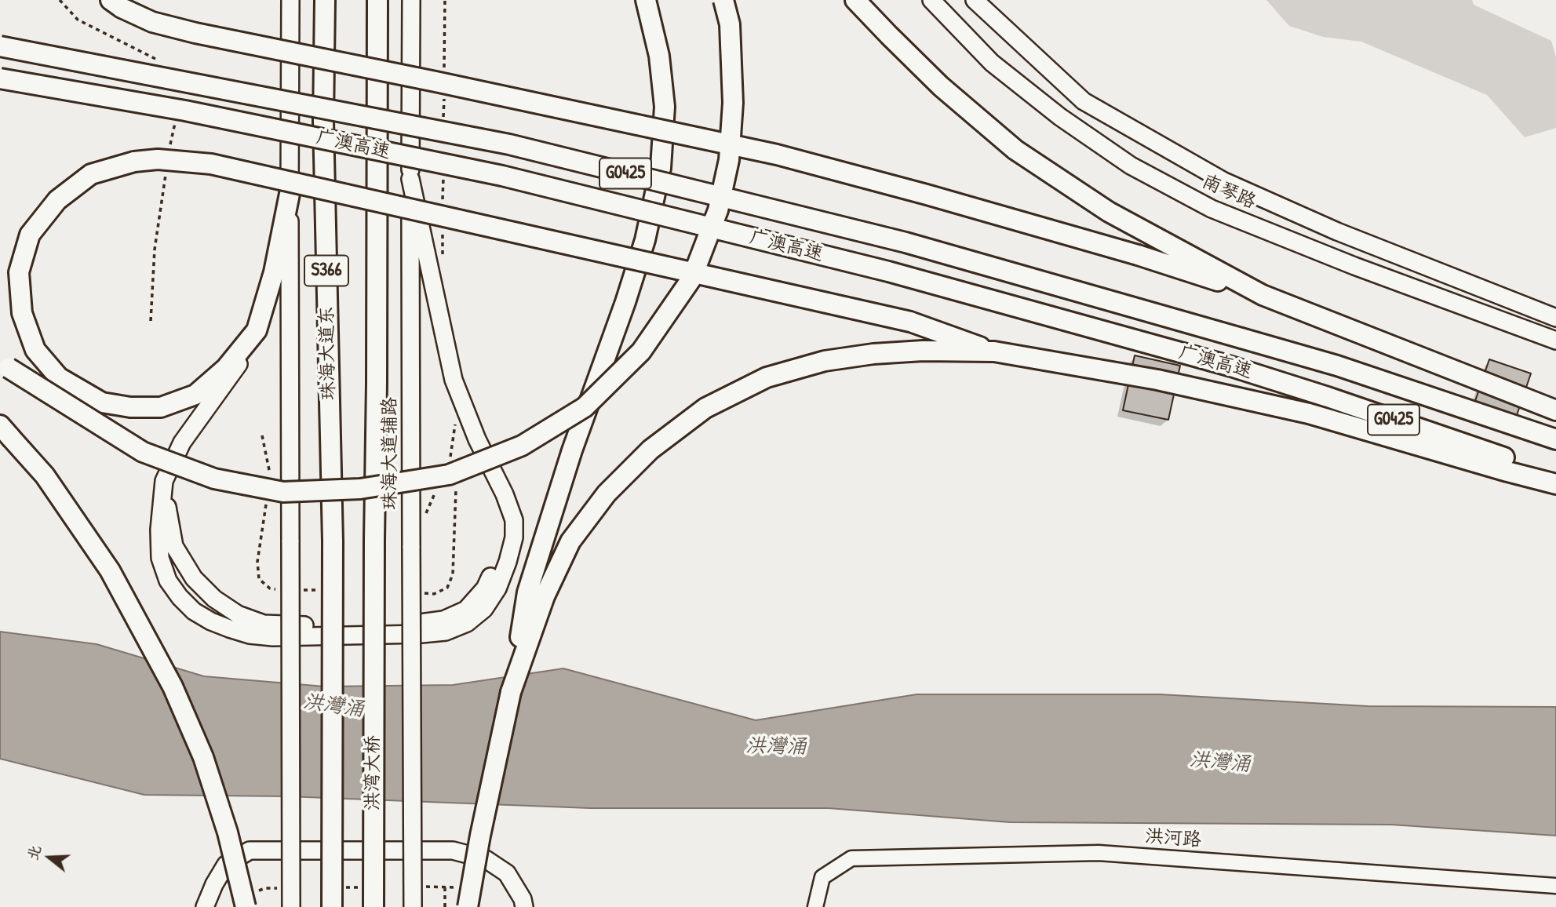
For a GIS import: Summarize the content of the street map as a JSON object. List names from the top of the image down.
{
  "streets": {
    "highway": [
      "广澳高速",
      "G0425",
      "S366",
      "珠海大道东",
      "洪湾大桥"
    ],
    "main road": ["南琴路", "珠海大道辅路"],
    "street": ["洪河路"]
  },
  "water": ["洪灣涌"],
  "north": "left"
}
